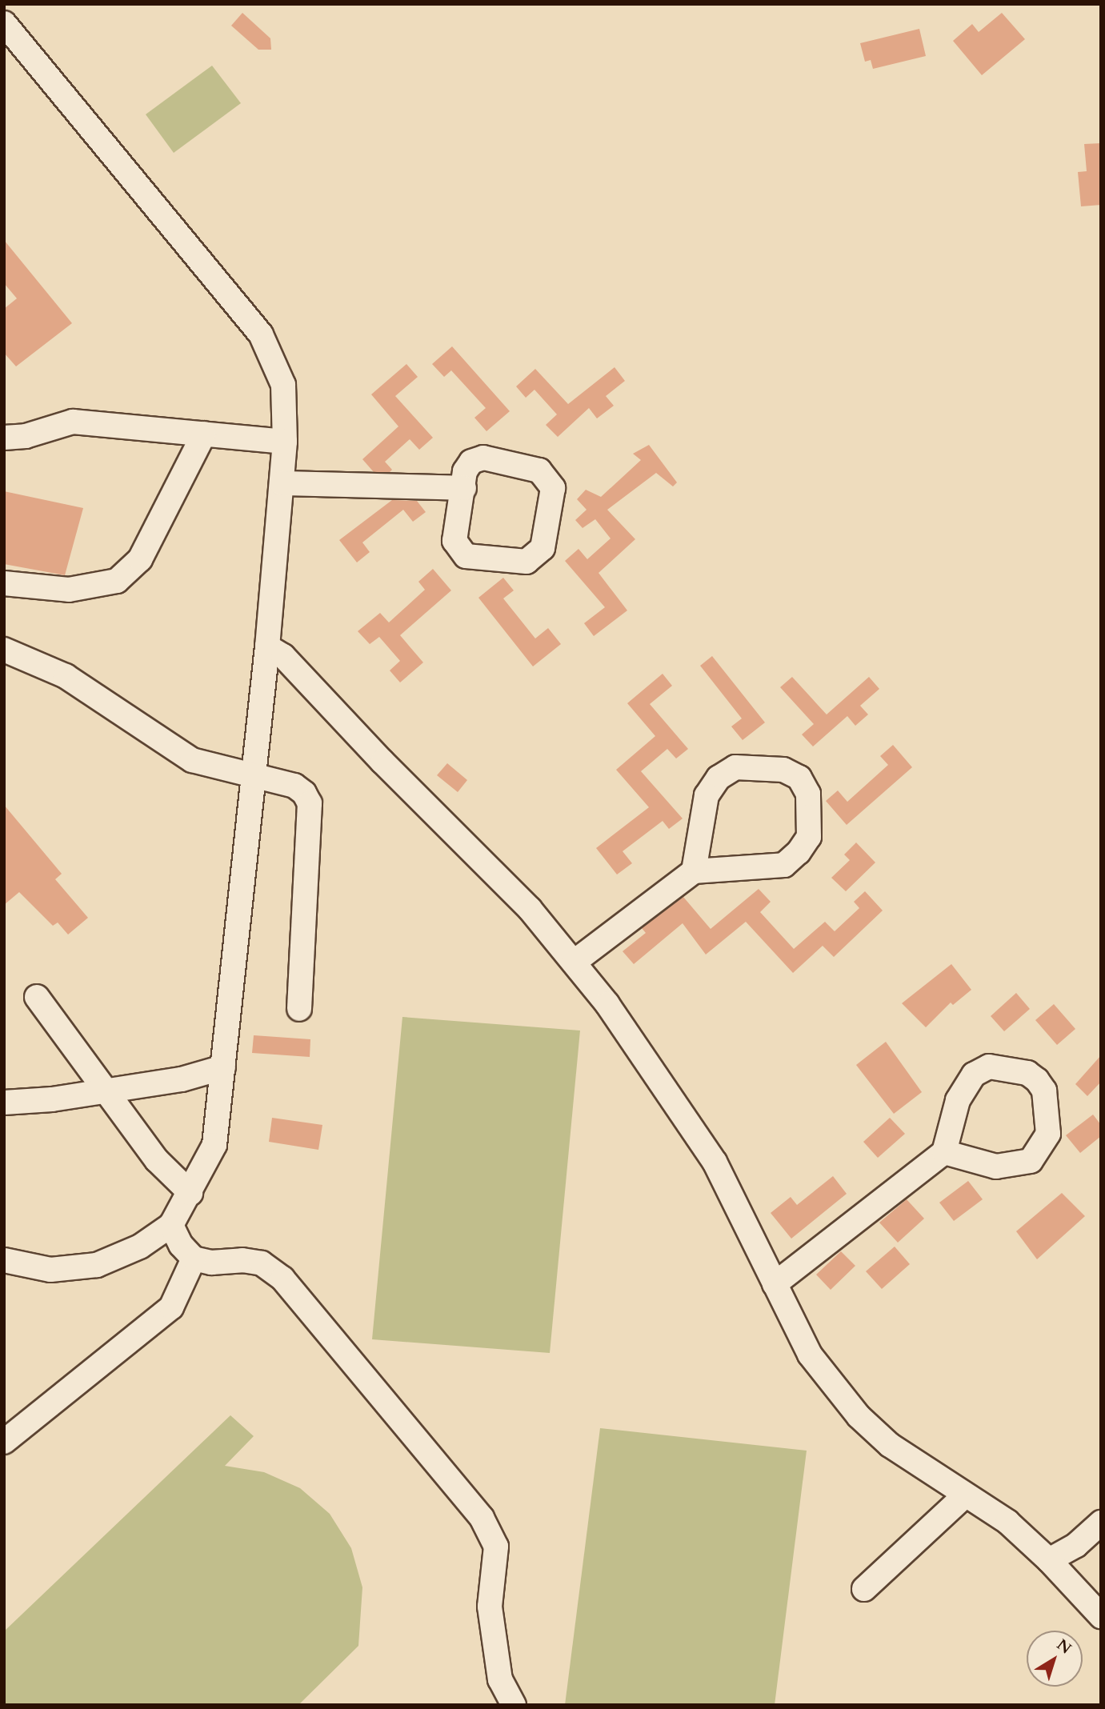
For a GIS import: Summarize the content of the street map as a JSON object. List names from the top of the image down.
{
  "north": "top right"
}
